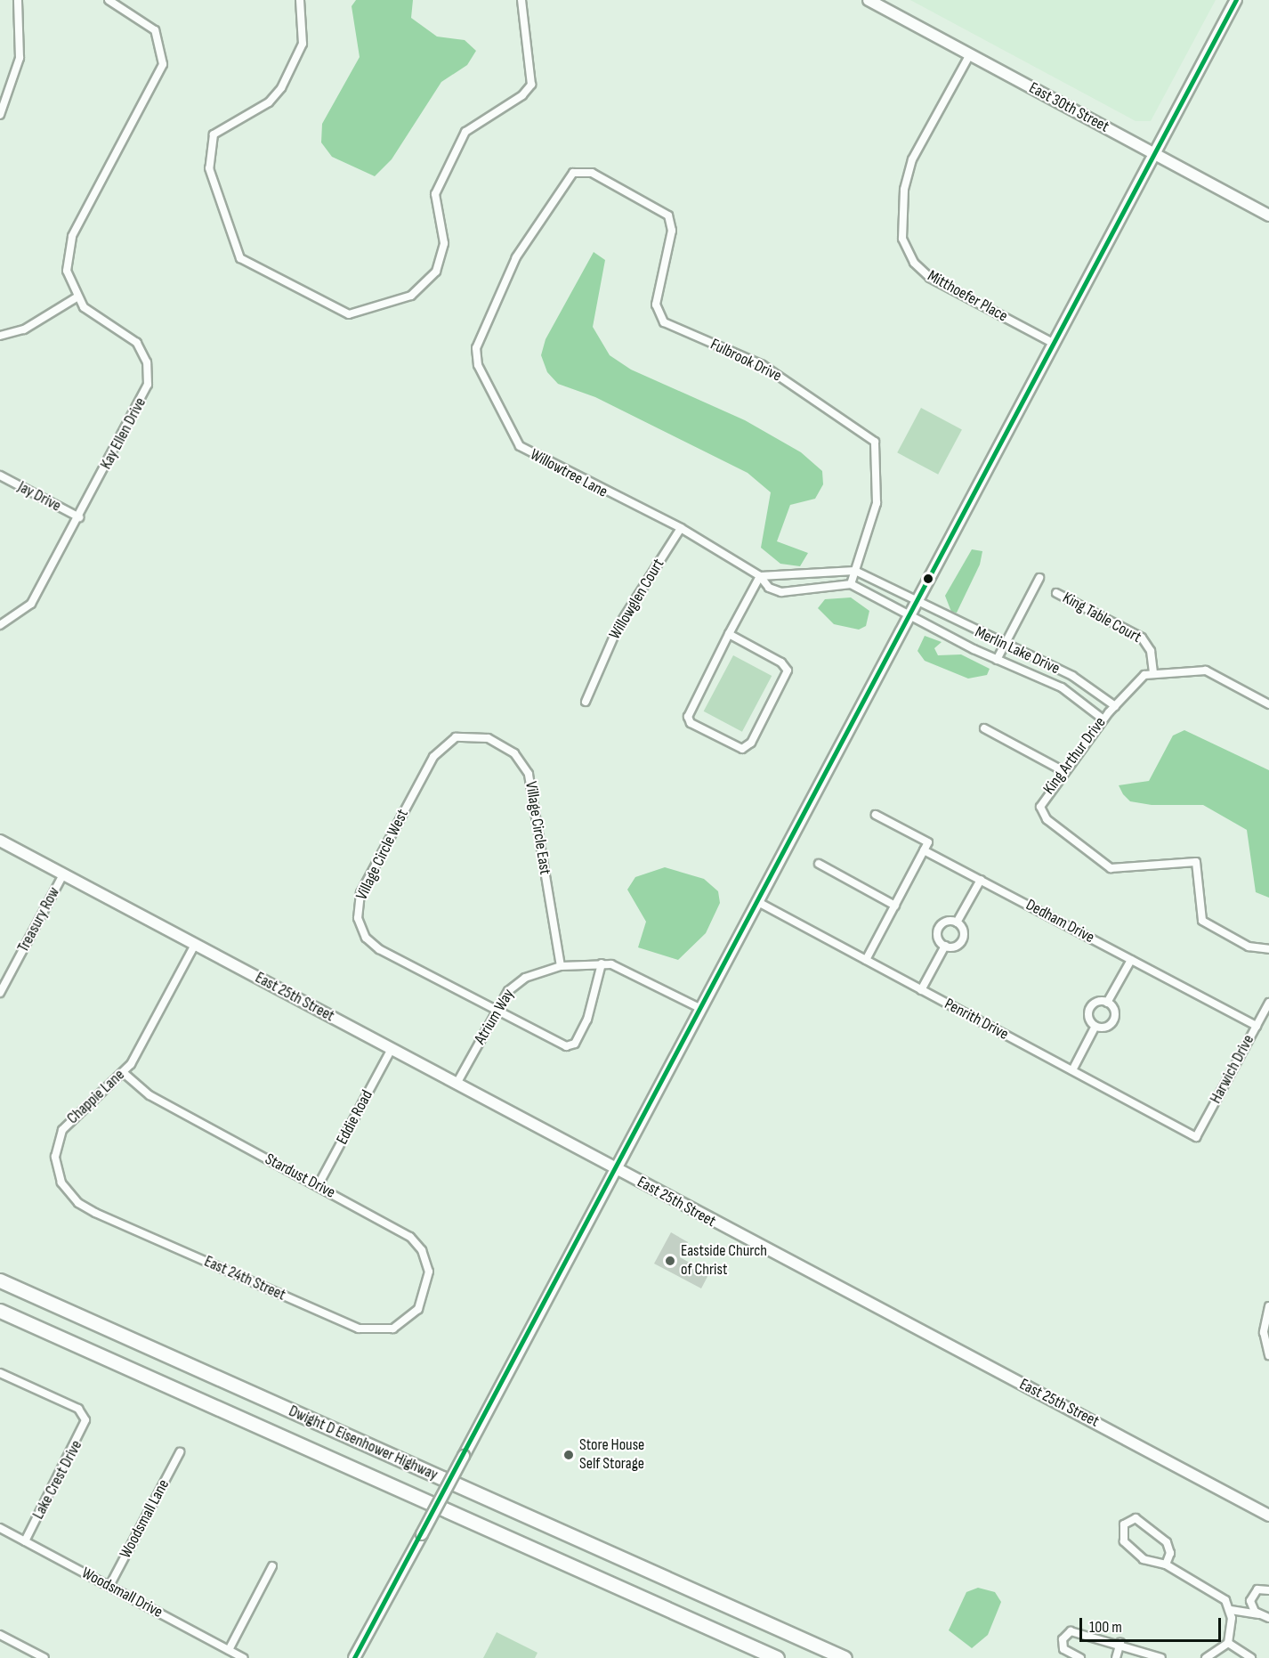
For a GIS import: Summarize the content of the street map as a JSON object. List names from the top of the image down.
{
  "streets": {
    "highway": ["Dwight D Eisenhower Highway"],
    "main road": ["East 30th Street", "East 25th Street"],
    "street": [
      "Mitthoefer Place",
      "Fulbrook Drive",
      "Kay Ellen Drive",
      "Willowtree Lane",
      "Jay Drive",
      "Willowglen Court",
      "King Table Court",
      "Merlin Lake Drive",
      "King Arthur Drive",
      "Village Circle East",
      "Village Circle West",
      "Treasury Row",
      "Dedham Drive",
      "Atrium Way",
      "Penrith Drive",
      "Harwich Drive",
      "Chappie Lane",
      "Eddie Road",
      "Stardust Drive",
      "East 24th Street",
      "Lake Crest Drive",
      "Woodsmall Lane",
      "Woodsmall Drive"
    ]
  },
  "crossings": [
    ["East 30th Street", "Mitthoefer Place"],
    ["Fulbrook Drive", "Willowtree Lane"],
    ["Kay Ellen Drive", "Jay Drive"],
    ["Willowtree Lane", "Willowglen Court"],
    ["King Table Court", "King Arthur Drive"],
    ["Merlin Lake Drive", "King Arthur Drive"],
    ["Village Circle East", "Village Circle West"],
    ["Village Circle East", "Atrium Way"],
    ["Village Circle West", "Atrium Way"],
    ["Treasury Row", "East 25th Street"],
    ["Dedham Drive", "Harwich Drive"],
    ["East 25th Street", "Atrium Way"],
    ["East 25th Street", "Chappie Lane"],
    ["East 25th Street", "Eddie Road"],
    ["Penrith Drive", "Harwich Drive"],
    ["Chappie Lane", "Stardust Drive"],
    ["Chappie Lane", "East 24th Street"],
    ["Eddie Road", "Stardust Drive"],
    ["Stardust Drive", "East 24th Street"],
    ["Lake Crest Drive", "Woodsmall Drive"],
    ["Woodsmall Lane", "Woodsmall Drive"]
  ],
  "places": ["Eastside Church of Christ", "Store House Self Storage"],
  "scale_bar": "100 m"
}
